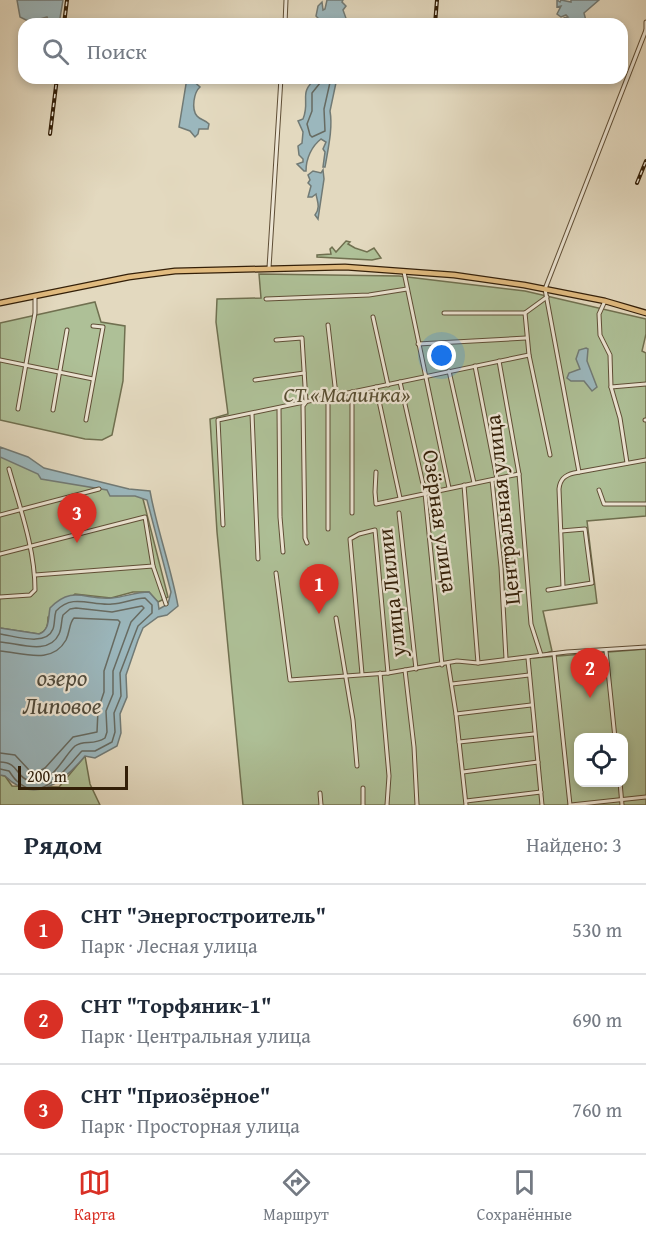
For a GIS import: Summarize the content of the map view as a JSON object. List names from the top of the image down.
{
  "streets": {
    "street": ["Центральная улица", "Озёрная улица", "улица Лилии"]
  },
  "water": ["озеро Липовое"],
  "parks": ["CТ «Малинка»"],
  "scale_bar": "200 m",
  "page": {
    "search": "Поиск",
    "pins": ["3", "1", "2"],
    "scale": "200 m",
    "heading": ["Рядом", "Найдено: 3"],
    "list": [
      {
        "mark": "1",
        "name": "СНТ \"Энергостроитель\"",
        "note": "Парк · Лесная улица",
        "value": "530 m"
      },
      {
        "mark": "2",
        "name": "СНТ \"Торфяник-1\"",
        "note": "Парк · Центральная улица",
        "value": "690 m"
      },
      {
        "mark": "3",
        "name": "СНТ \"Приозёрное\"",
        "note": "Парк · Просторная улица",
        "value": "760 m"
      }
    ],
    "nav": ["Карта", "Маршрут", "Сохранённые"]
  }
}
